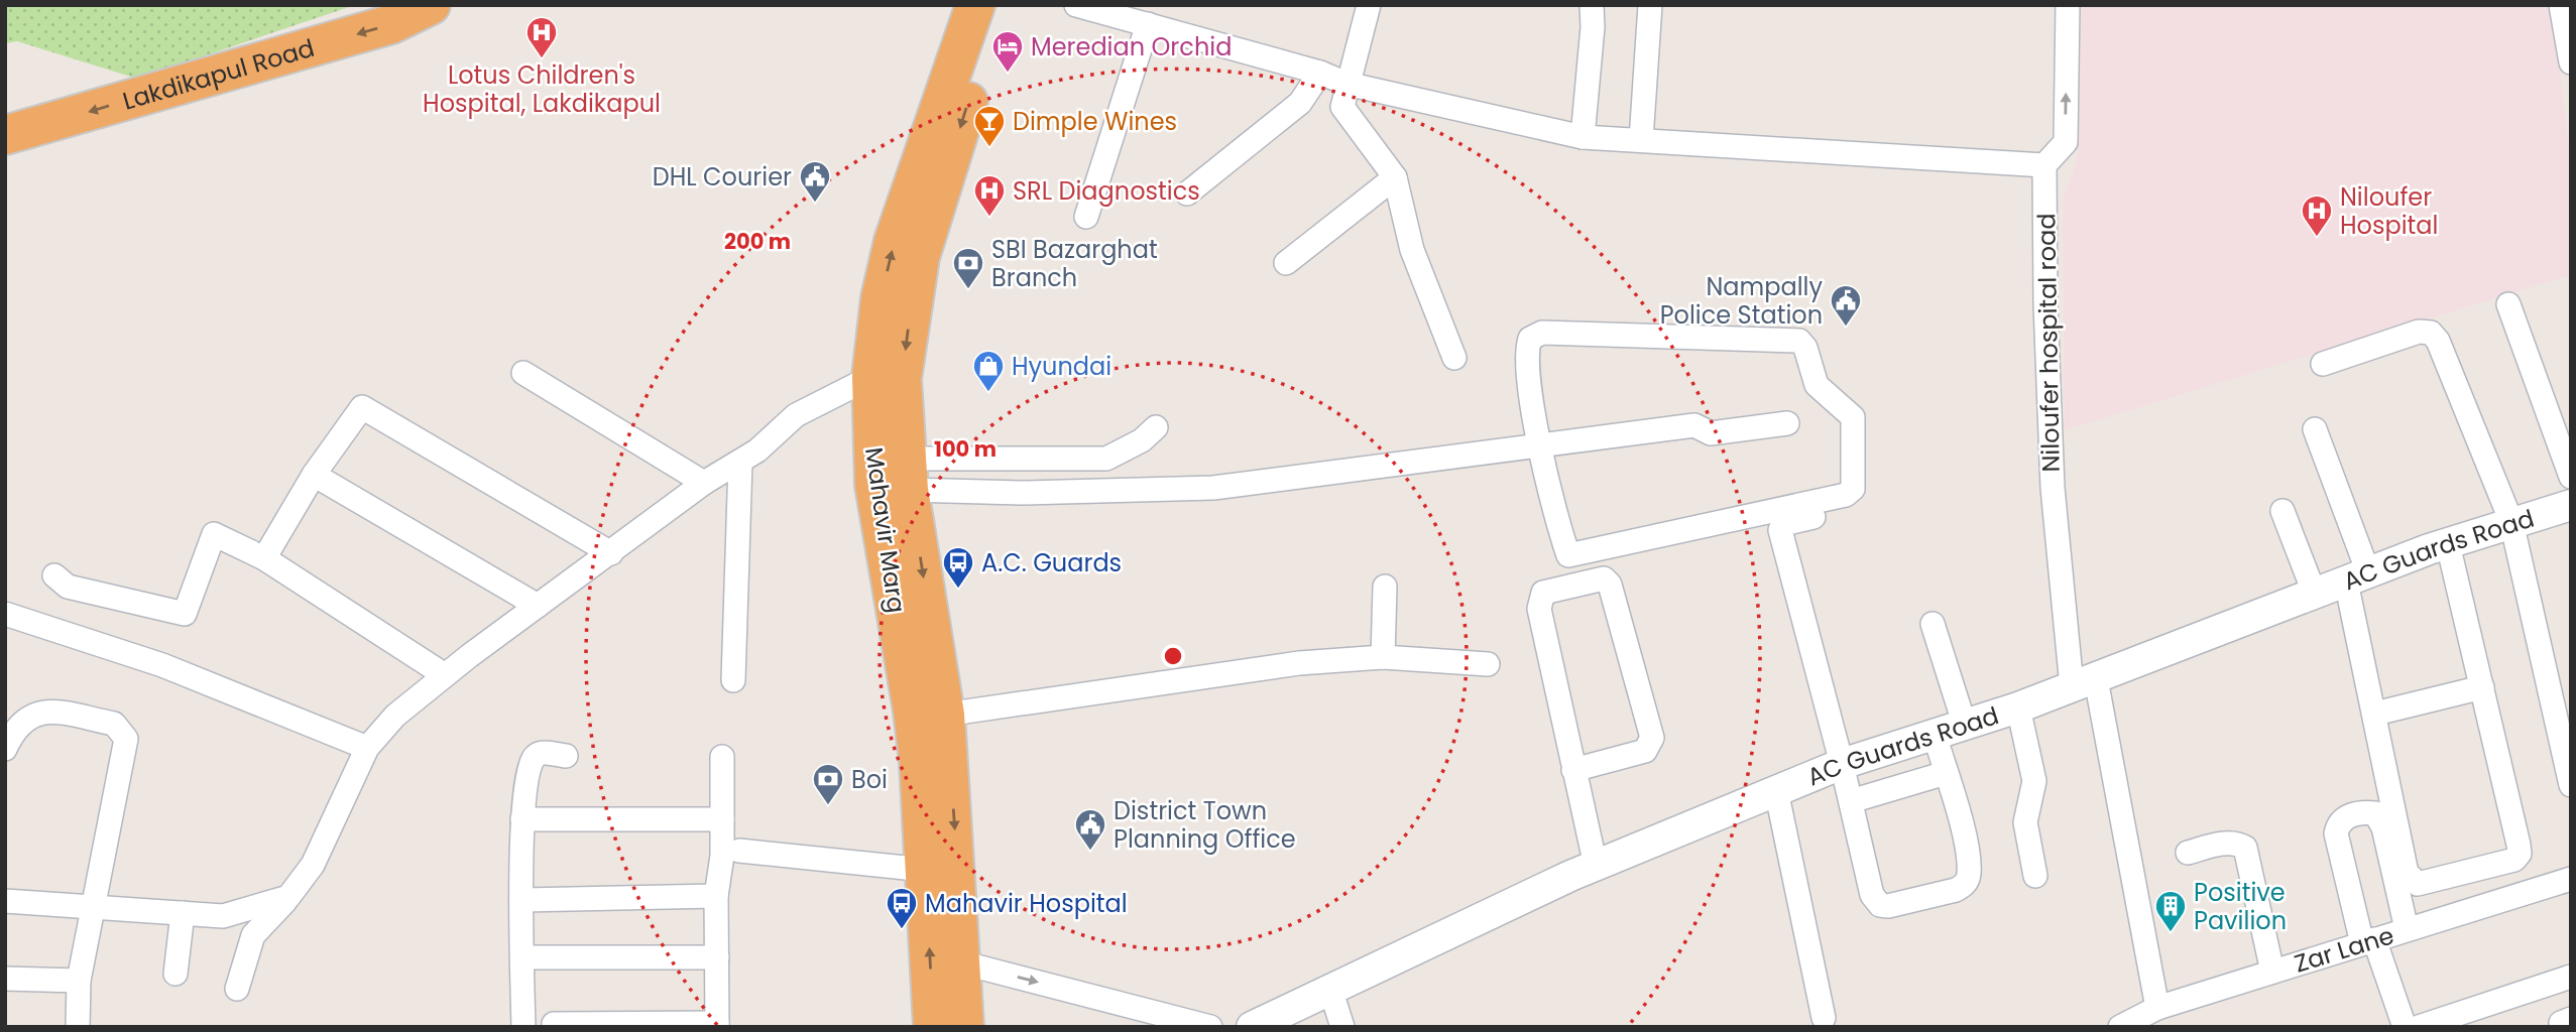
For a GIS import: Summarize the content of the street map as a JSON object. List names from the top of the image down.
{
  "streets": {
    "highway": ["Lakdikapul Road", "Mahavir Marg"],
    "street": ["Niloufer hospital road", "AC Guards Road", "Zar Lane"]
  },
  "crossings": [
    ["Niloufer hospital road", "AC Guards Road"],
    ["Niloufer hospital road", "Zar Lane"]
  ],
  "one_way": ["Lakdikapul Road"],
  "places": {
    "hospital": ["Lotus Children's Hospital, Lakdikapul", "SRL Diagnostics", "Niloufer Hospital"],
    "hotel": ["Meredian Orchid"],
    "bar": ["Dimple Wines"],
    "public building": ["DHL Courier", "Nampally Police Station", "District Town Planning Office"],
    "bank": ["SBI Bazarghat Branch", "Boi"],
    "shop": ["Hyundai"],
    "bus stop": ["A.C. Guards", "Mahavir Hospital"],
    "building": ["Positive Pavilion"]
  },
  "rings": ["200 m", "100 m"]
}
